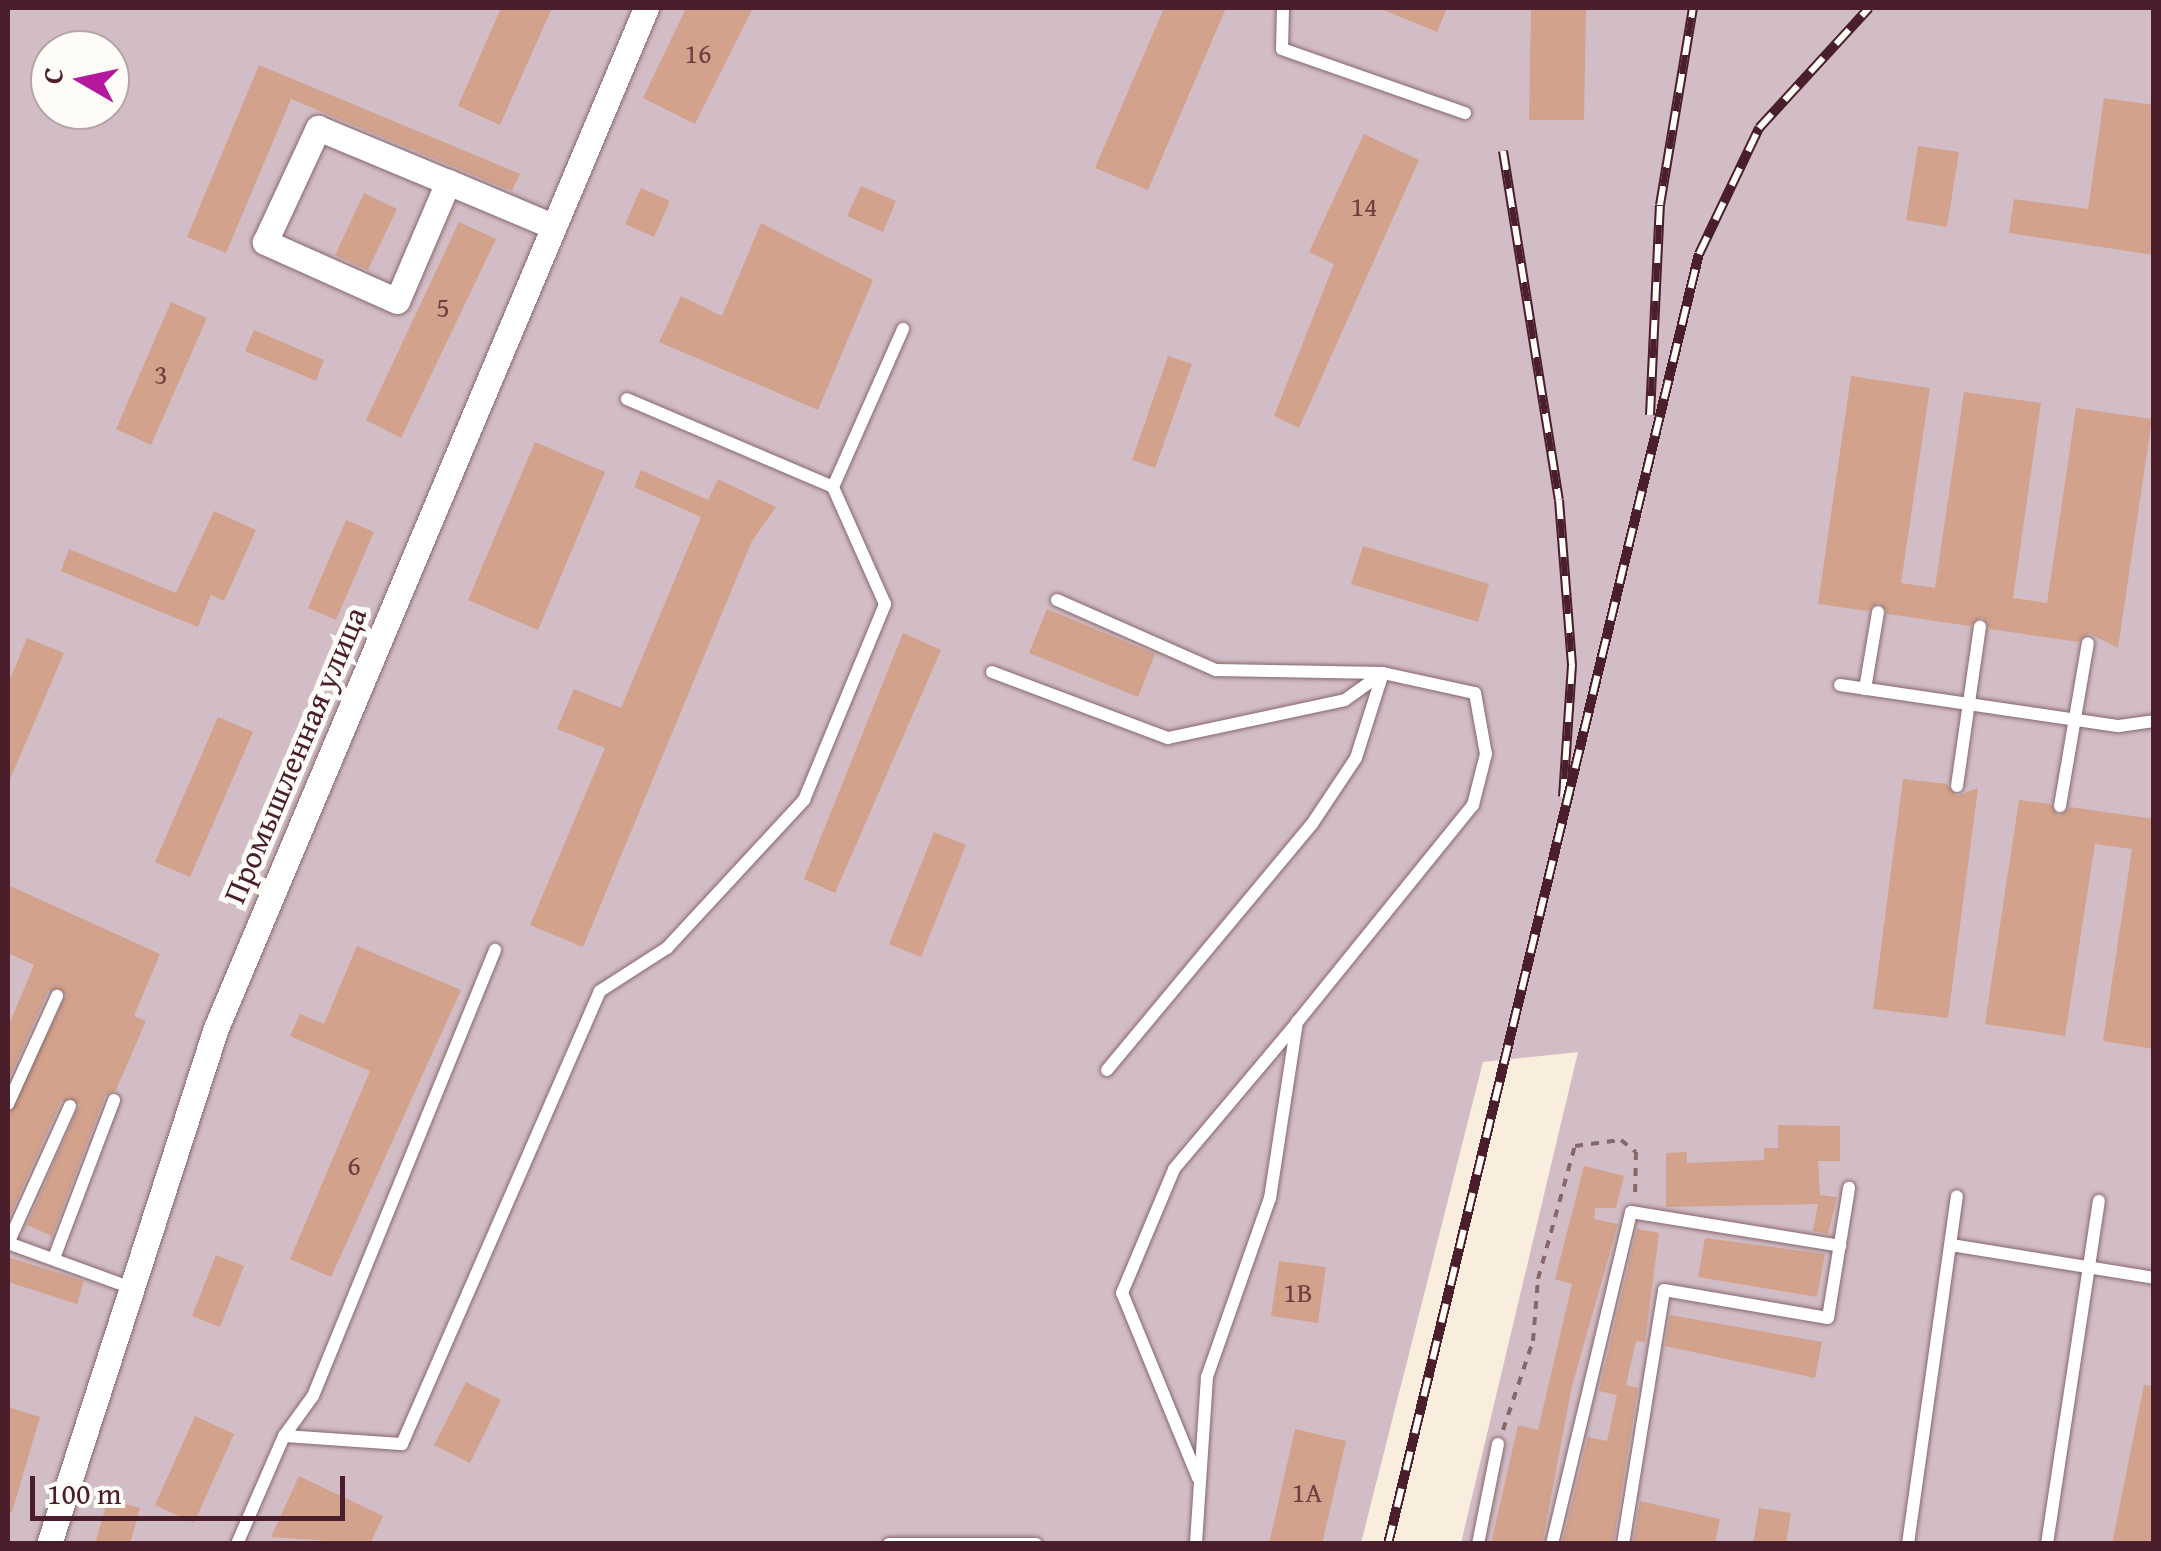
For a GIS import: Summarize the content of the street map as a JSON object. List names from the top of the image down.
{
  "streets": {
    "street": ["Промышленная улица"]
  },
  "house_numbers": [
    "16",
    "14",
    "5",
    "3",
    "6",
    "1В",
    "1А"
  ],
  "scale_bar": "100 m",
  "north": "left"
}
